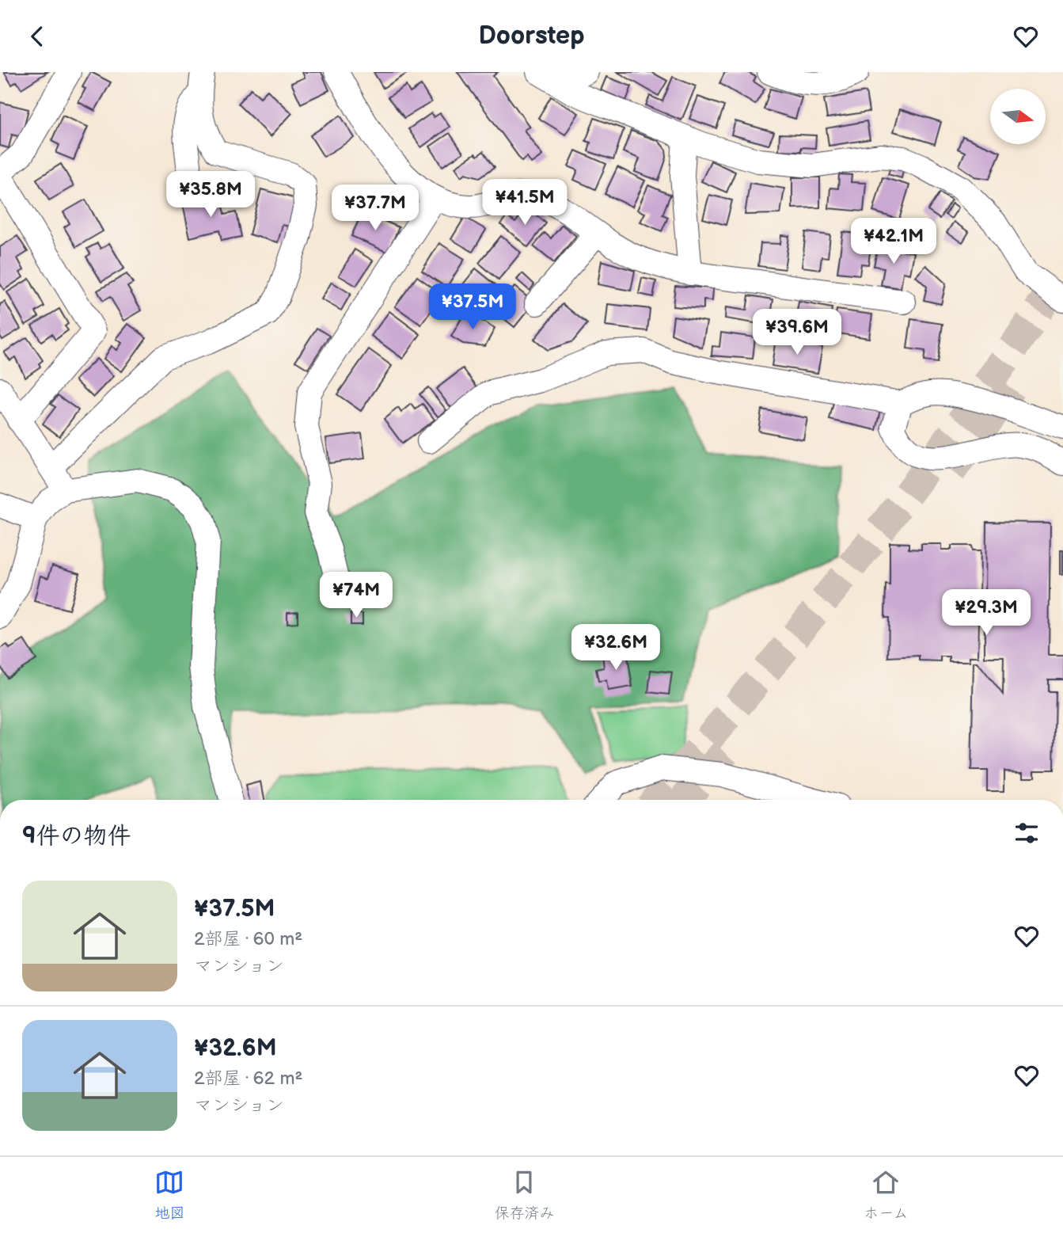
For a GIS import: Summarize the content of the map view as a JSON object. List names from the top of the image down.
{
  "north": "right",
  "page": {
    "header": "Doorstep",
    "price": [
      "¥35.8M",
      "¥41.5M",
      "¥37.7M",
      "¥42.1M",
      "¥37.5M",
      "¥39.6M",
      "¥74M",
      "¥29.3M",
      "¥32.6M"
    ],
    "heading": "9件の物件",
    "list": [
      {
        "name": "¥37.5M",
        "note": "2部屋 · 60 m² · マンション"
      },
      {
        "name": "¥32.6M",
        "note": "2部屋 · 62 m² · マンション"
      }
    ],
    "tabs": ["地図", "保存済み", "ホーム"]
  }
}
